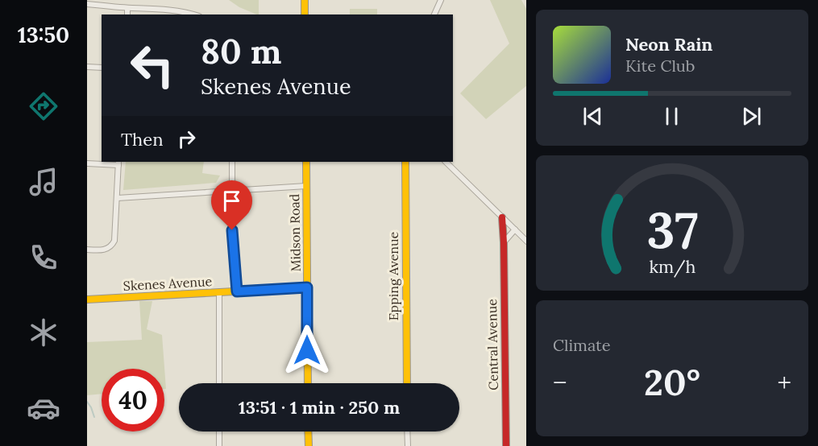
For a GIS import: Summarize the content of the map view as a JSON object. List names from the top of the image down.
{
  "streets": {
    "street": [
      "Midson Road",
      "Epping Avenue",
      "Skenes Avenue",
      "Central Avenue"
    ]
  },
  "crossings": [
    ["Midson Road", "Skenes Avenue"]
  ],
  "page": {
    "tabs": "13:50",
    "turn": ["80 m", "Skenes Avenue"],
    "song": ["Neon Rain", "Kite Club"],
    "then": "Then",
    "tile": "Climate",
    "heat": ["−", "20°", "+"],
    "limit": "40",
    "trip": "13:51 · 1 min · 250 m",
    "gauge": ["37", "km/h"]
  }
}
